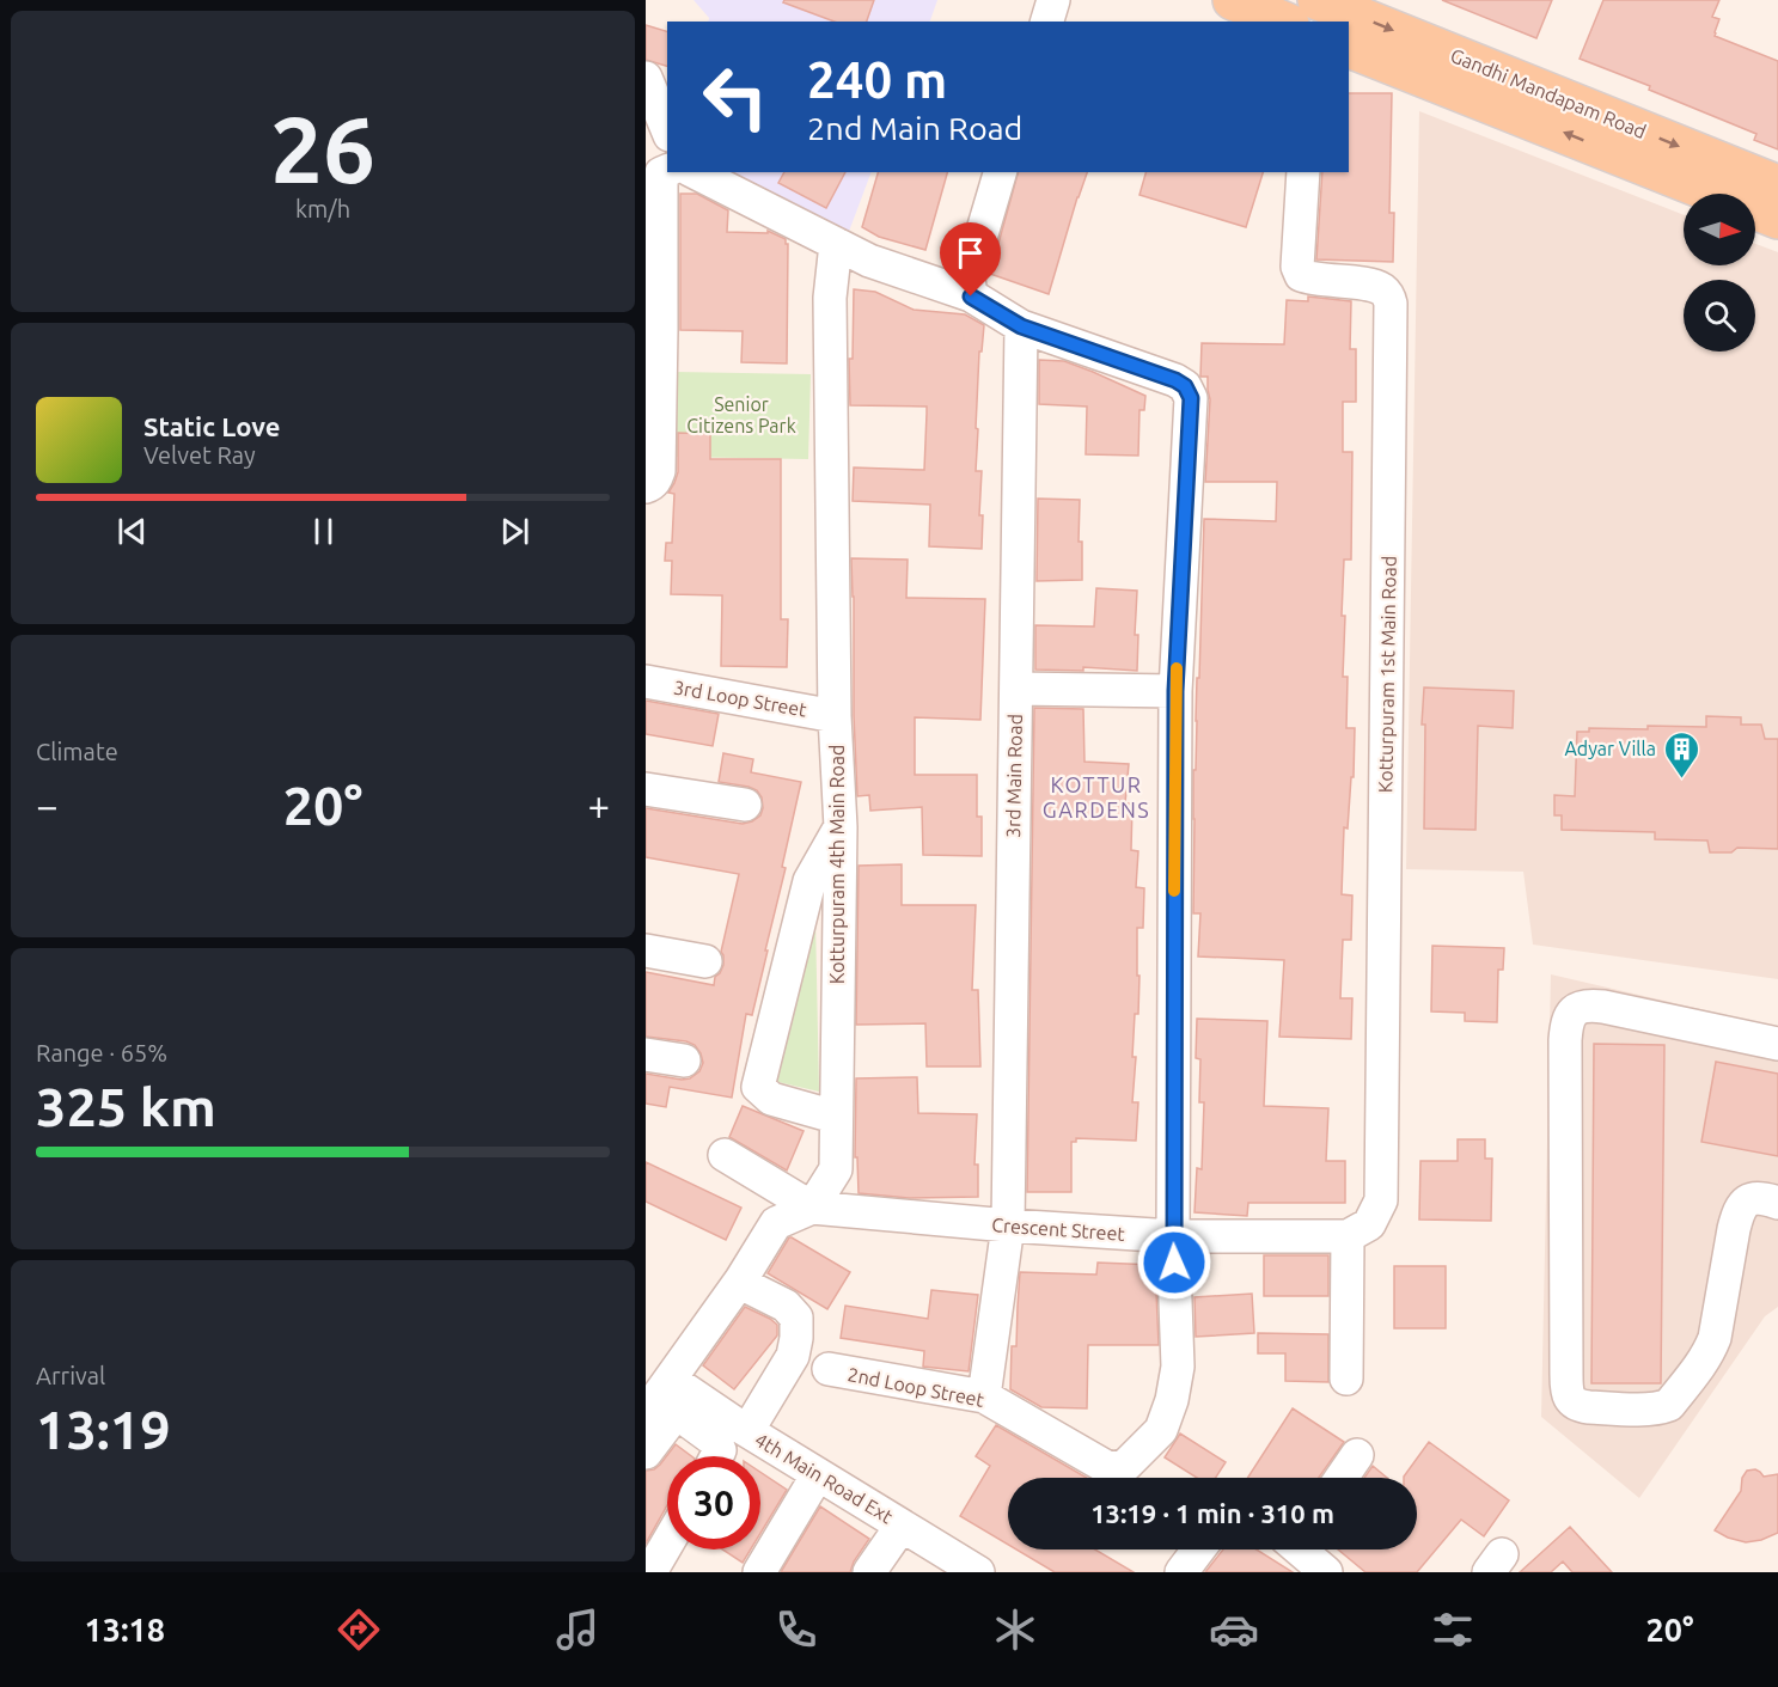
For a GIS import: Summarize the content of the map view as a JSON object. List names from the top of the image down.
{
  "streets": {
    "main road": ["Gandhi Mandapam Road"],
    "street": [
      "Kotturpuram 1st Main Road",
      "3rd Loop Street",
      "3rd Main Road",
      "Kotturpuram 4th Main Road",
      "Crescent Street",
      "2nd Loop Street",
      "4th Main Road Ext"
    ]
  },
  "crossings": [
    ["Kotturpuram 1st Main Road", "Crescent Street"],
    ["3rd Loop Street", "Kotturpuram 4th Main Road"],
    ["3rd Main Road", "Crescent Street"],
    ["3rd Main Road", "2nd Loop Street"],
    ["Kotturpuram 4th Main Road", "Crescent Street"],
    ["Kotturpuram 4th Main Road", "2nd Loop Street"],
    ["Crescent Street", "2nd Loop Street"]
  ],
  "districts": ["KOTTUR GARDENS"],
  "parks": ["Senior Citizens Park"],
  "places": {
    "building": ["Adyar Villa"]
  },
  "north": "right",
  "page": {
    "tile": [
      ["26", "km/h"],
      "Climate",
      ["Range · 65%", "325 km"],
      ["Arrival", "13:19"]
    ],
    "turn": ["240 m", "2nd Main Road"],
    "song": ["Static Love", "Velvet Ray"],
    "heat": ["−", "20°", "+"],
    "limit": "30",
    "trip": "13:19 · 1 min · 310 m",
    "tabs": ["13:18", "20°"]
  }
}
